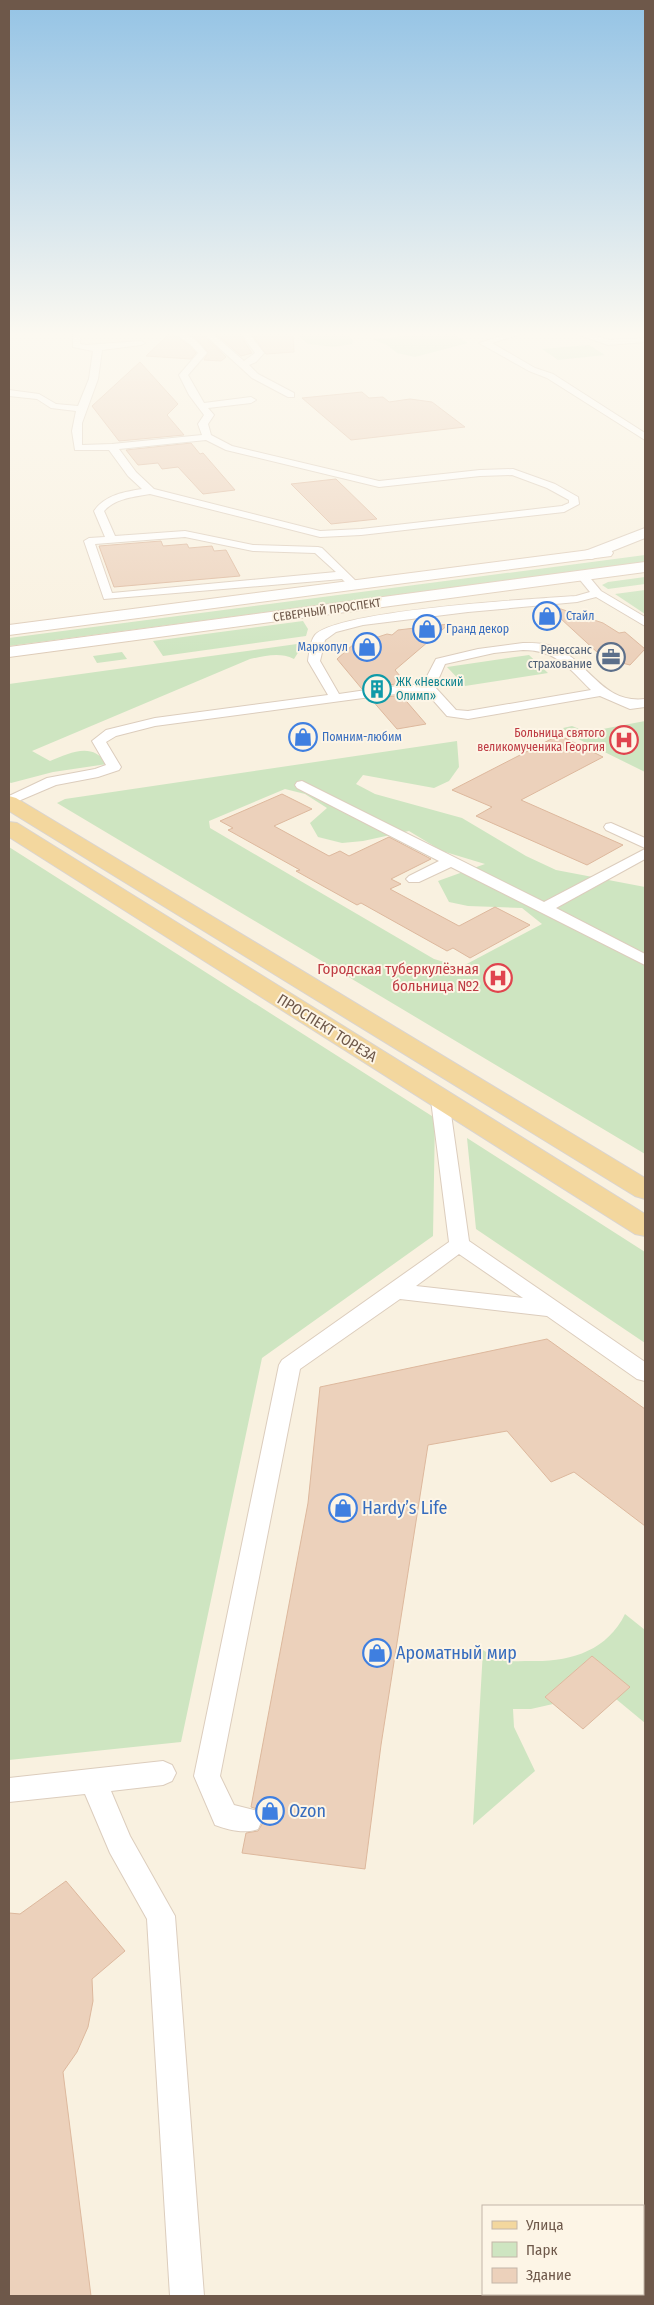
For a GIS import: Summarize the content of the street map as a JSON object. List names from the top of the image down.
{
  "streets": {
    "main road": ["СЕВЕРНЫЙ ПРОСПЕКТ", "ПРОСПЕКТ ТОРЕЗА"]
  },
  "places": {
    "shop": [
      "Стайл",
      "Гранд декор",
      "Маркопул",
      "Помним-любим",
      "Hardy’s Life",
      "Ароматный мир",
      "Ozon"
    ],
    "office": ["Ренессанс страхование"],
    "building": ["ЖК «Невский Олимп»"],
    "hospital": ["Больница святого великомученика Георгия", "Городская туберкулёзная больница №2"]
  },
  "legend": ["Улица", "Парк", "Здание"]
}
